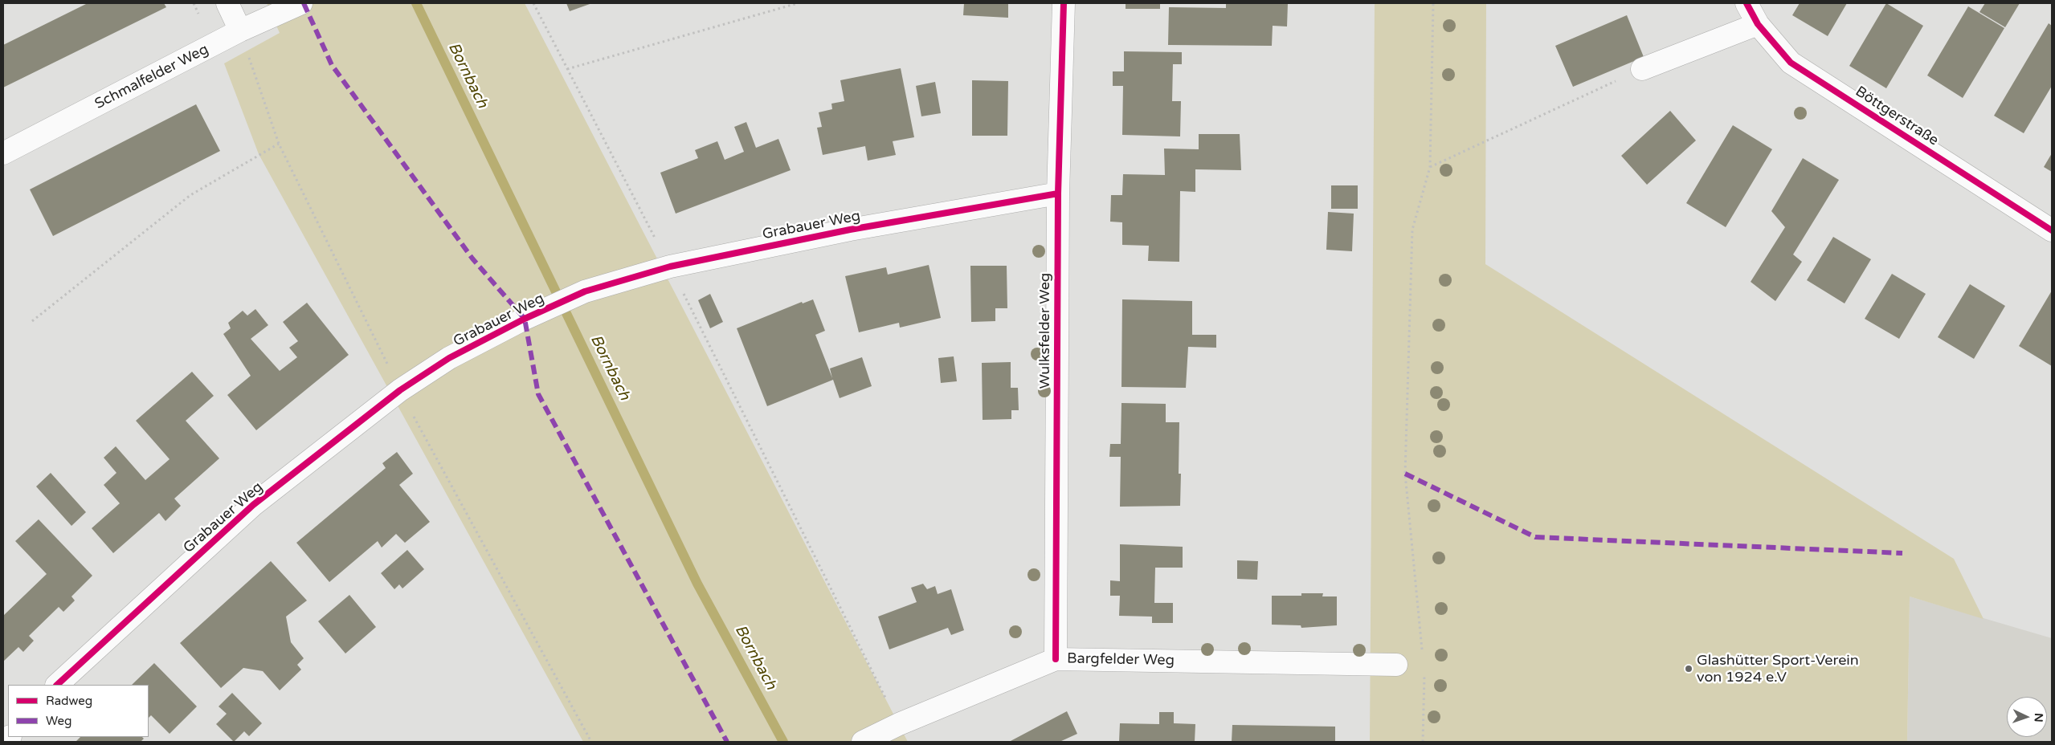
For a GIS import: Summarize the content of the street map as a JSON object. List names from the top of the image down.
{
  "streets": {
    "street": [
      "Schmalfelder Weg",
      "Böttgerstraße",
      "Grabauer Weg",
      "Wulksfelder Weg",
      "Bargfelder Weg"
    ]
  },
  "crossings": [
    ["Grabauer Weg", "Wulksfelder Weg"],
    ["Wulksfelder Weg", "Bargfelder Weg"]
  ],
  "water": ["Bornbach"],
  "places": ["Glashütter Sport-Verein von 1924 e.V"],
  "legend": ["Radweg", "Weg"],
  "north": "right"
}
